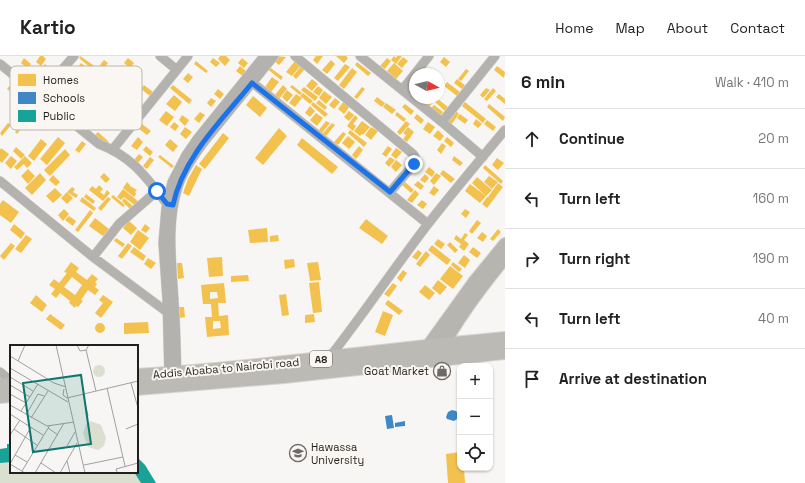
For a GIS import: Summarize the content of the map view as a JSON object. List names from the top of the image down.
{
  "streets": {
    "highway": ["A8", "Addis Ababa to Nairobi road"]
  },
  "places": {
    "shop": ["Goat Market"],
    "school or university": ["Hawassa University"]
  },
  "legend": ["Homes", "Schools", "Public"],
  "north": "right",
  "page": {
    "header": "Kartio",
    "nav": [
      "Home",
      "Map",
      "About",
      "Contact"
    ],
    "heading": ["6 min", "Walk · 410 m"],
    "list": [
      ["Continue", "20 m"],
      ["Turn left", "160 m"],
      ["Turn right", "190 m"],
      ["Turn left", "40 m"],
      "Arrive at destination"
    ],
    "map_buttons": ["+", "−"]
  }
}
